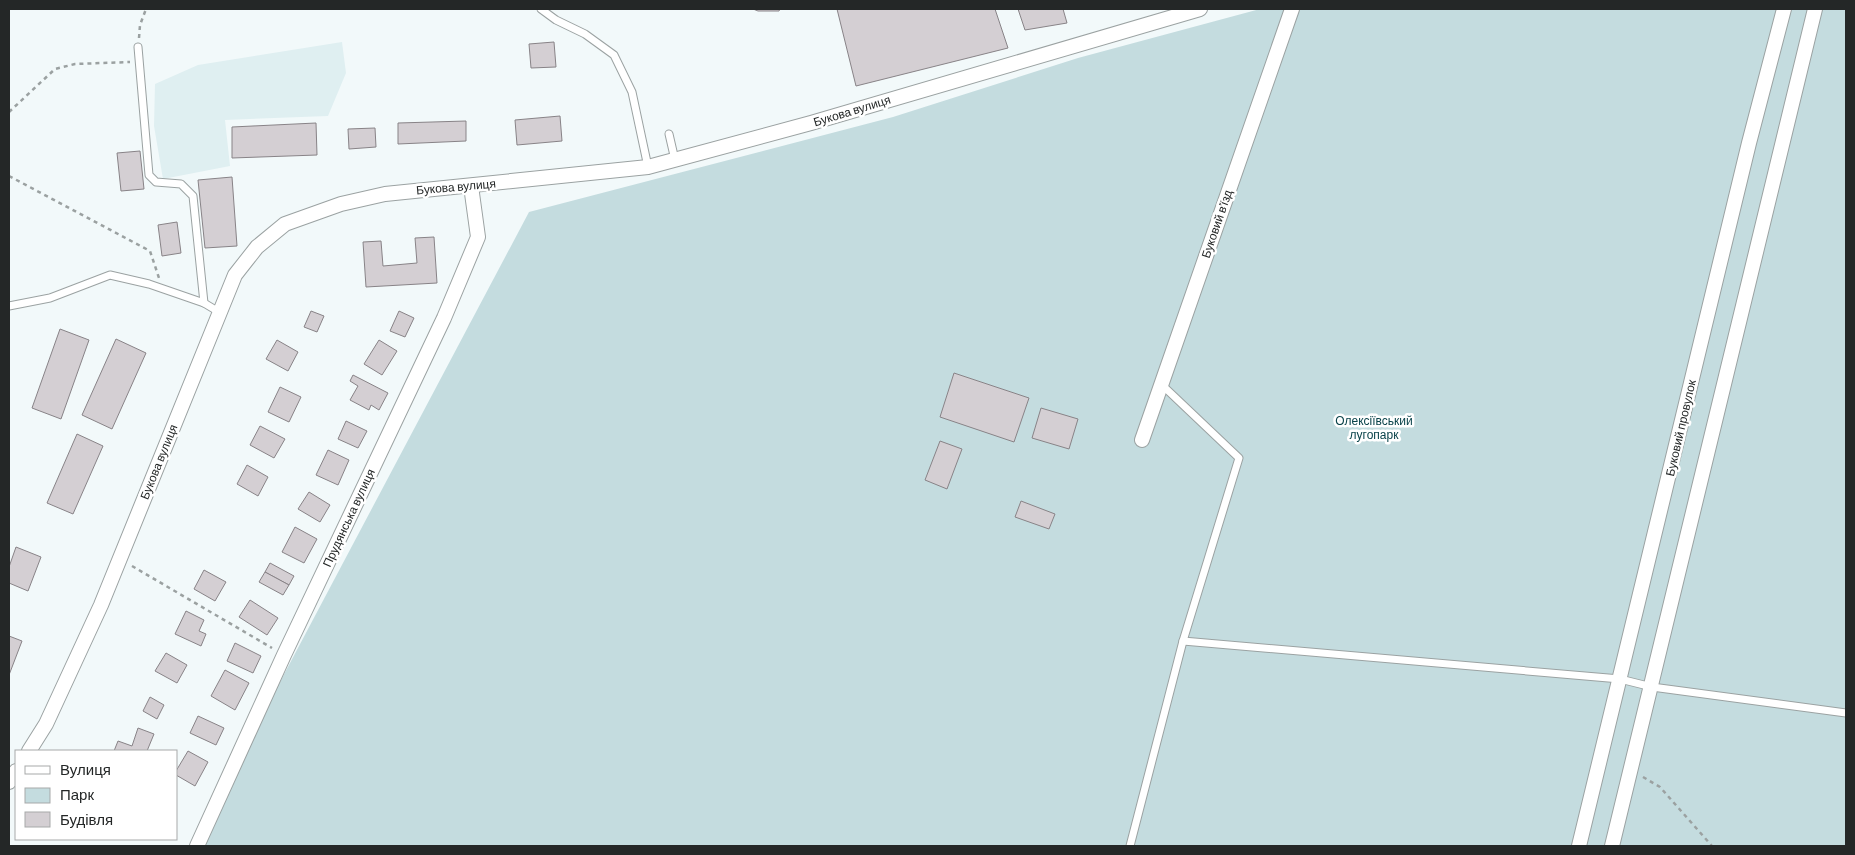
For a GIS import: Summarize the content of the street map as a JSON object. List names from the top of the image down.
{
  "streets": {
    "street": [
      "Букова вулиця",
      "Буковий в'їзд",
      "Буковий провулок",
      "Прудянська вулиця"
    ]
  },
  "crossings": [
    ["Букова вулиця", "Прудянська вулиця"]
  ],
  "parks": ["Олексіївський лугопарк"],
  "legend": ["Вулиця", "Парк", "Будівля"]
}
